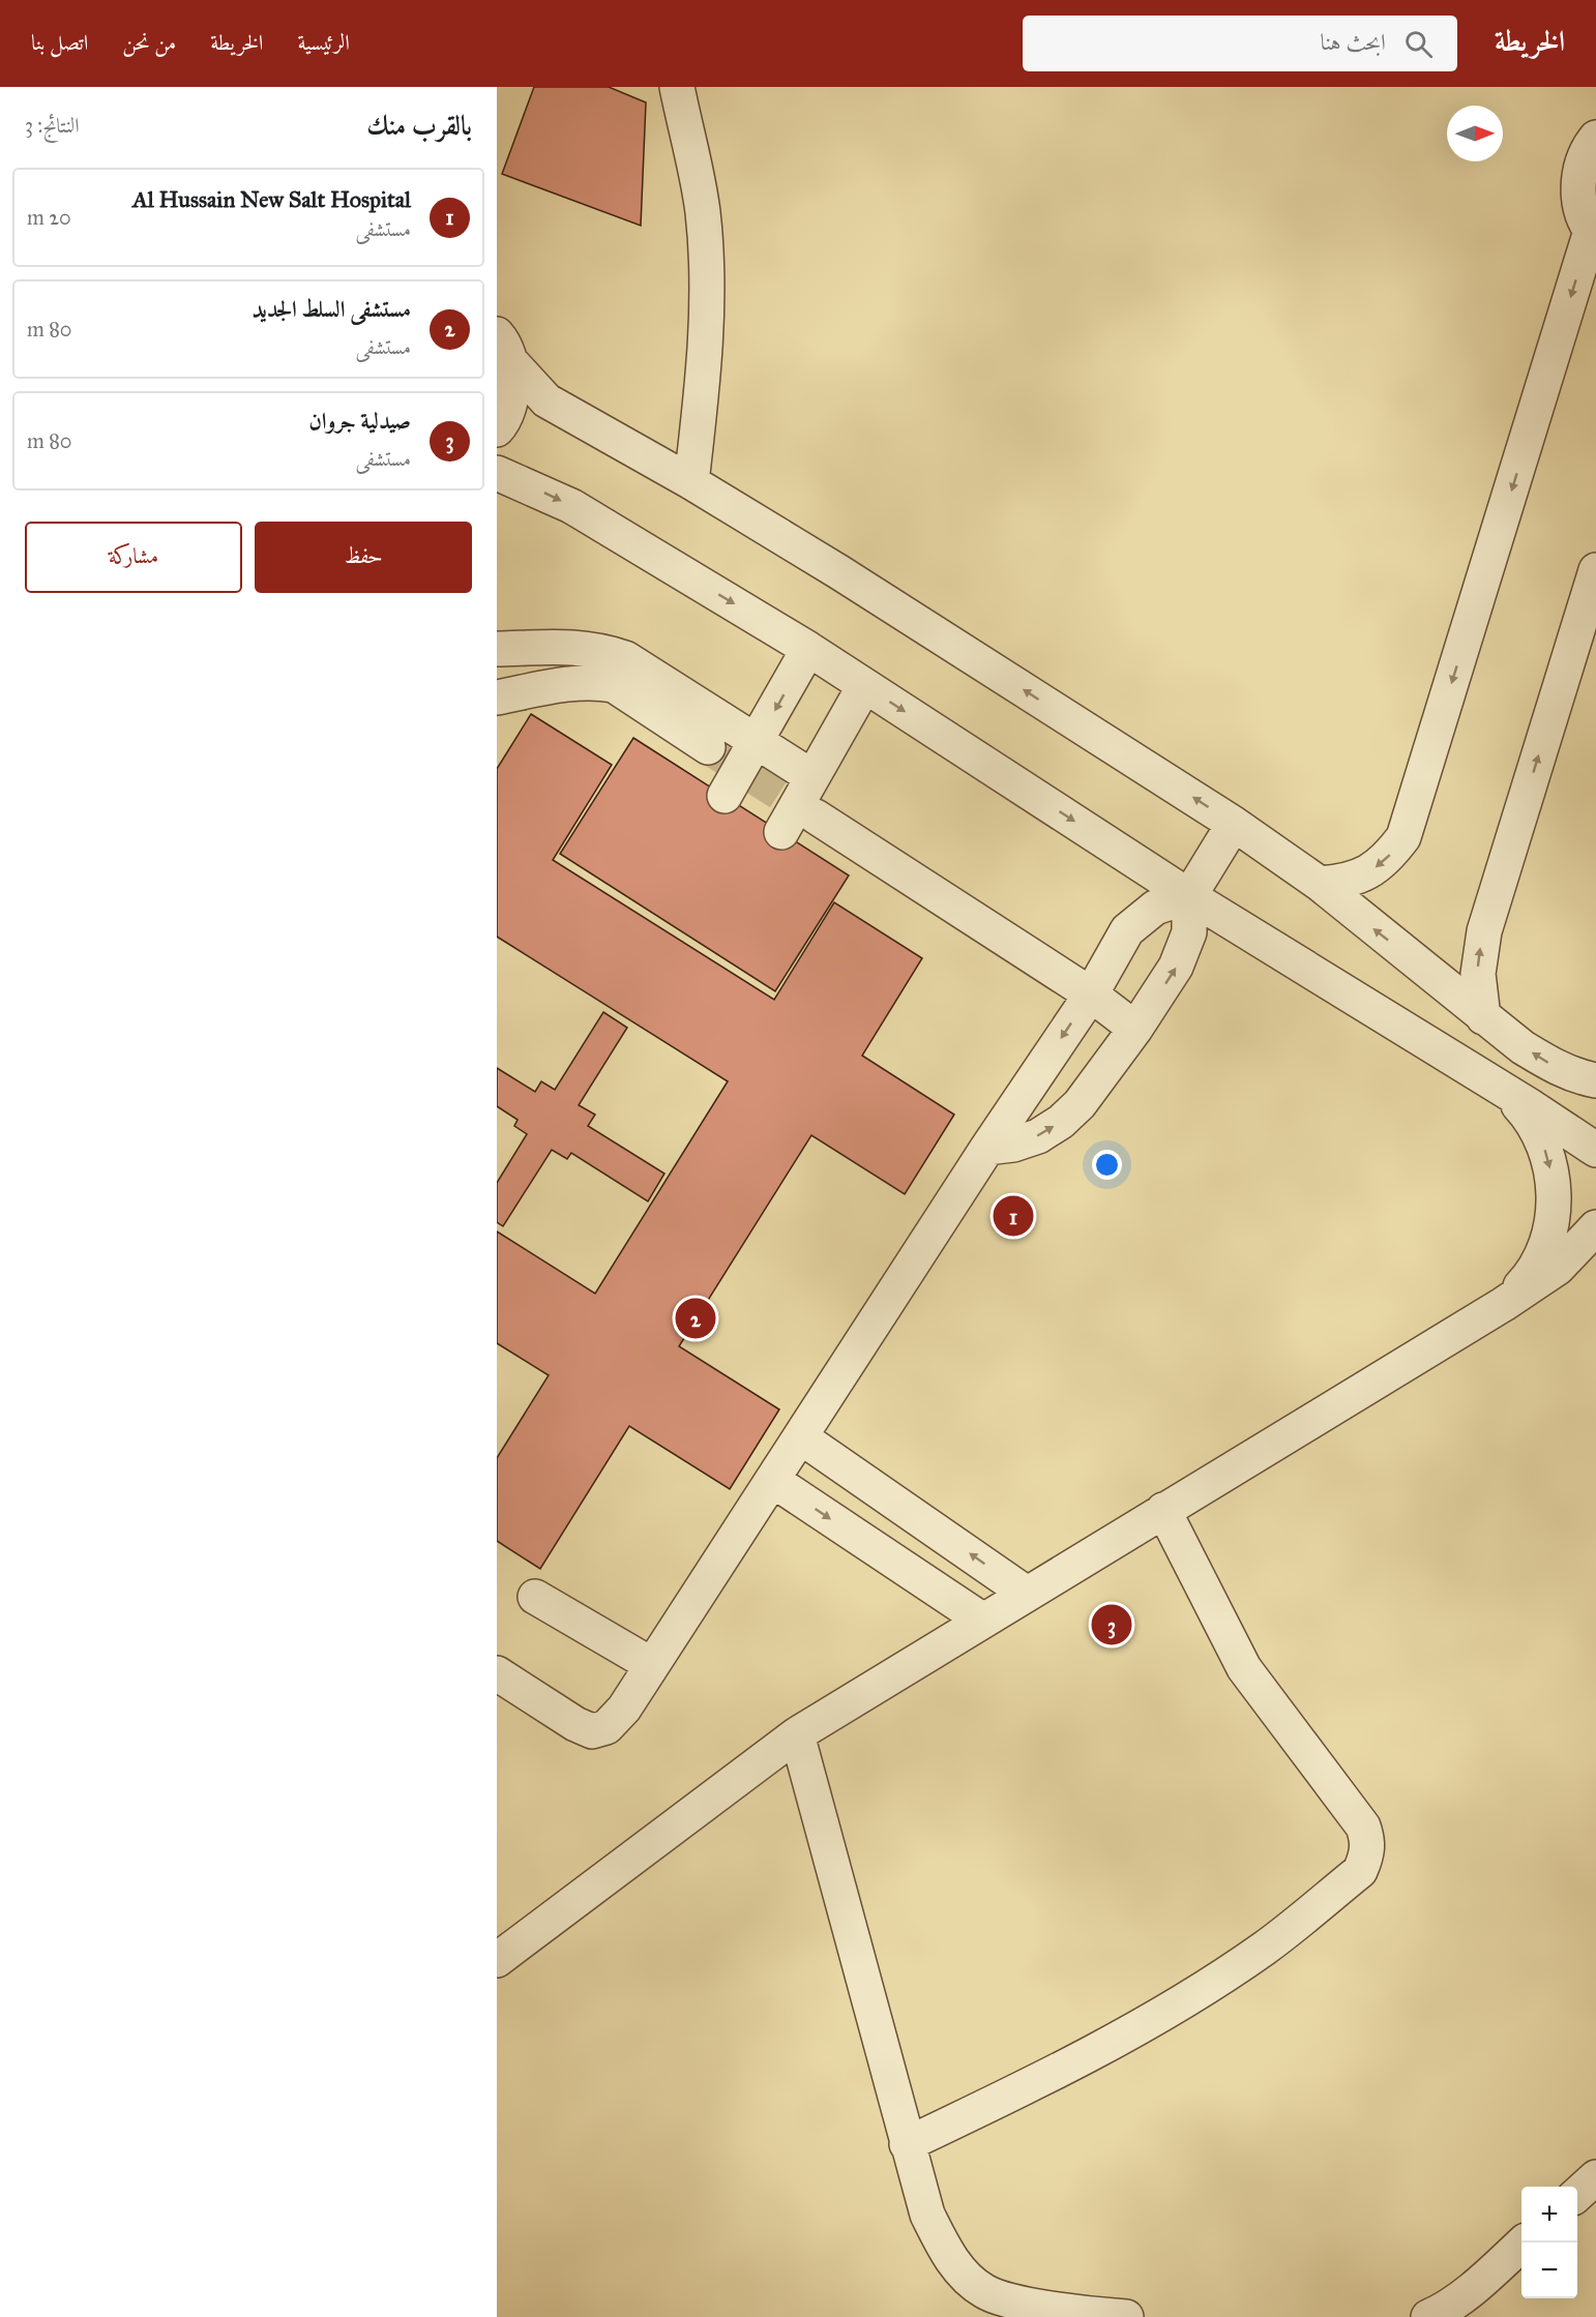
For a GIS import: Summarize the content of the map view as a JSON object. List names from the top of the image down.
{
  "north": "right",
  "page": {
    "header": "الخريطة",
    "search": "ابحث هنا",
    "nav": [
      "الرئيسية",
      "الخريطة",
      "من نحن",
      "اتصل بنا"
    ],
    "heading": ["بالقرب منك", "النتائج: 3"],
    "list": [
      {
        "mark": "1",
        "name": "Al Hussain New Salt Hospital",
        "note": "مستشفى",
        "value": "20 m"
      },
      {
        "mark": "2",
        "name": "مستشفى السلط الجديد",
        "note": "مستشفى",
        "value": "80 m"
      },
      {
        "mark": "3",
        "name": "صيدلية جروان",
        "note": "مستشفى",
        "value": "80 m"
      }
    ],
    "buttons": ["حفظ", "مشاركة"],
    "pins": ["1", "2", "3"],
    "map_buttons": ["+", "−"]
  }
}
